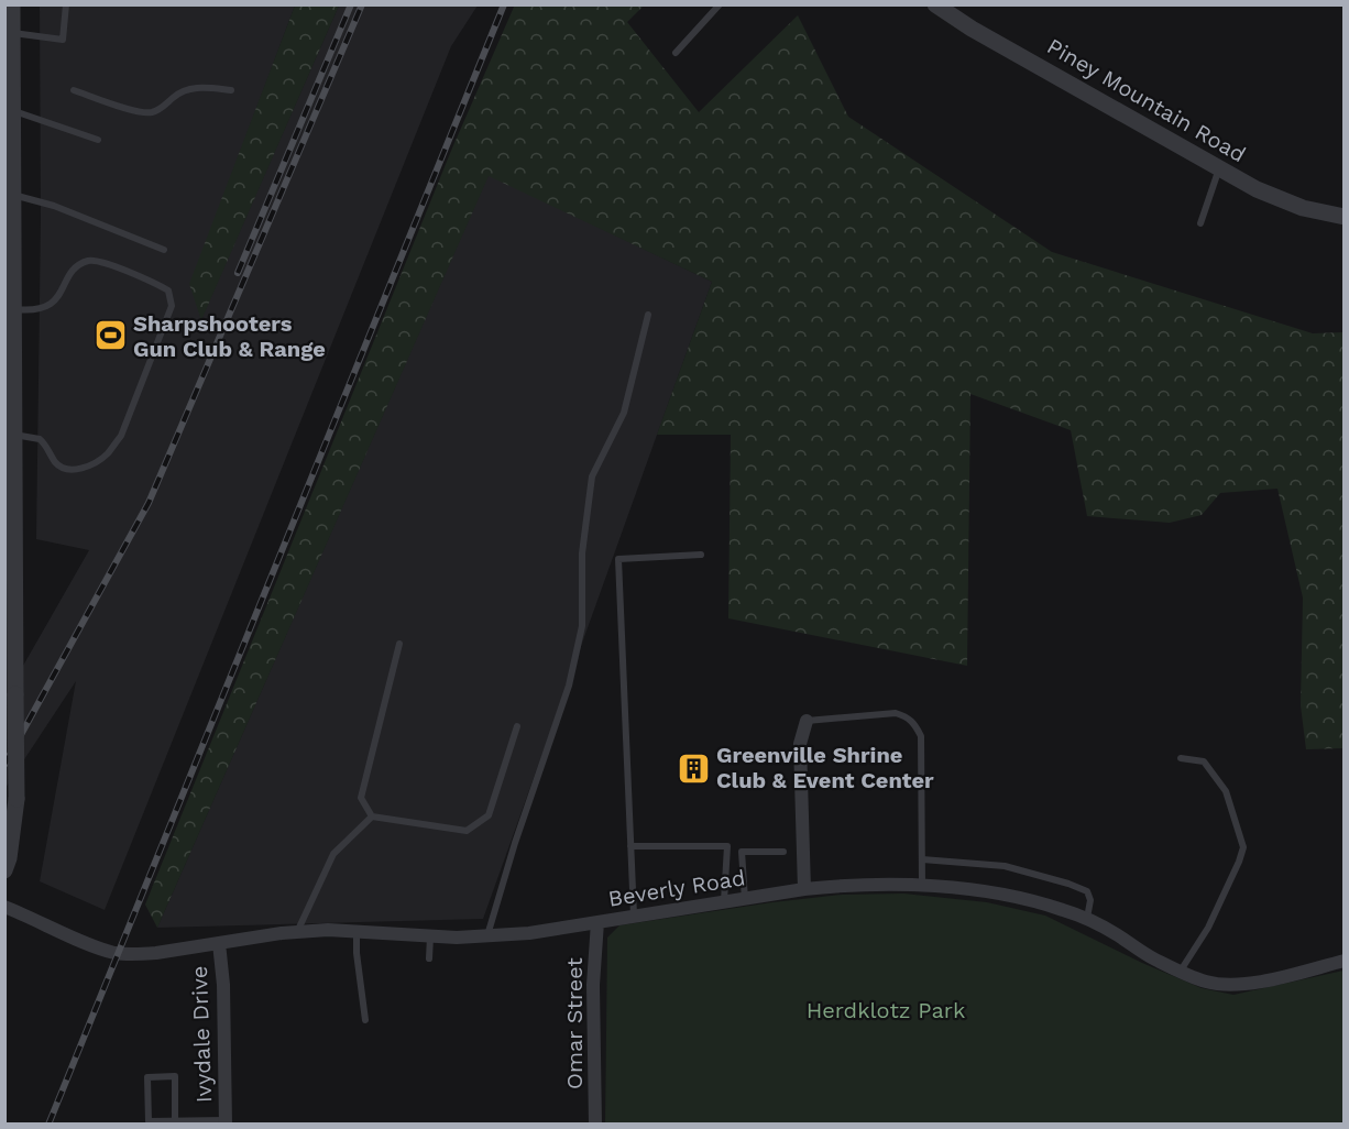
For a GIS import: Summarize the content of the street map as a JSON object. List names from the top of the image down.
{
  "streets": {
    "street": [
      "Piney Mountain Road",
      "Beverly Road",
      "Omar Street",
      "Ivydale Drive"
    ]
  },
  "crossings": [
    ["Beverly Road", "Omar Street"],
    ["Beverly Road", "Ivydale Drive"]
  ],
  "parks": ["Herdklotz Park"],
  "places": {
    "sports": ["Sharpshooters Gun Club & Range"],
    "building": ["Greenville Shrine Club & Event Center"]
  }
}
